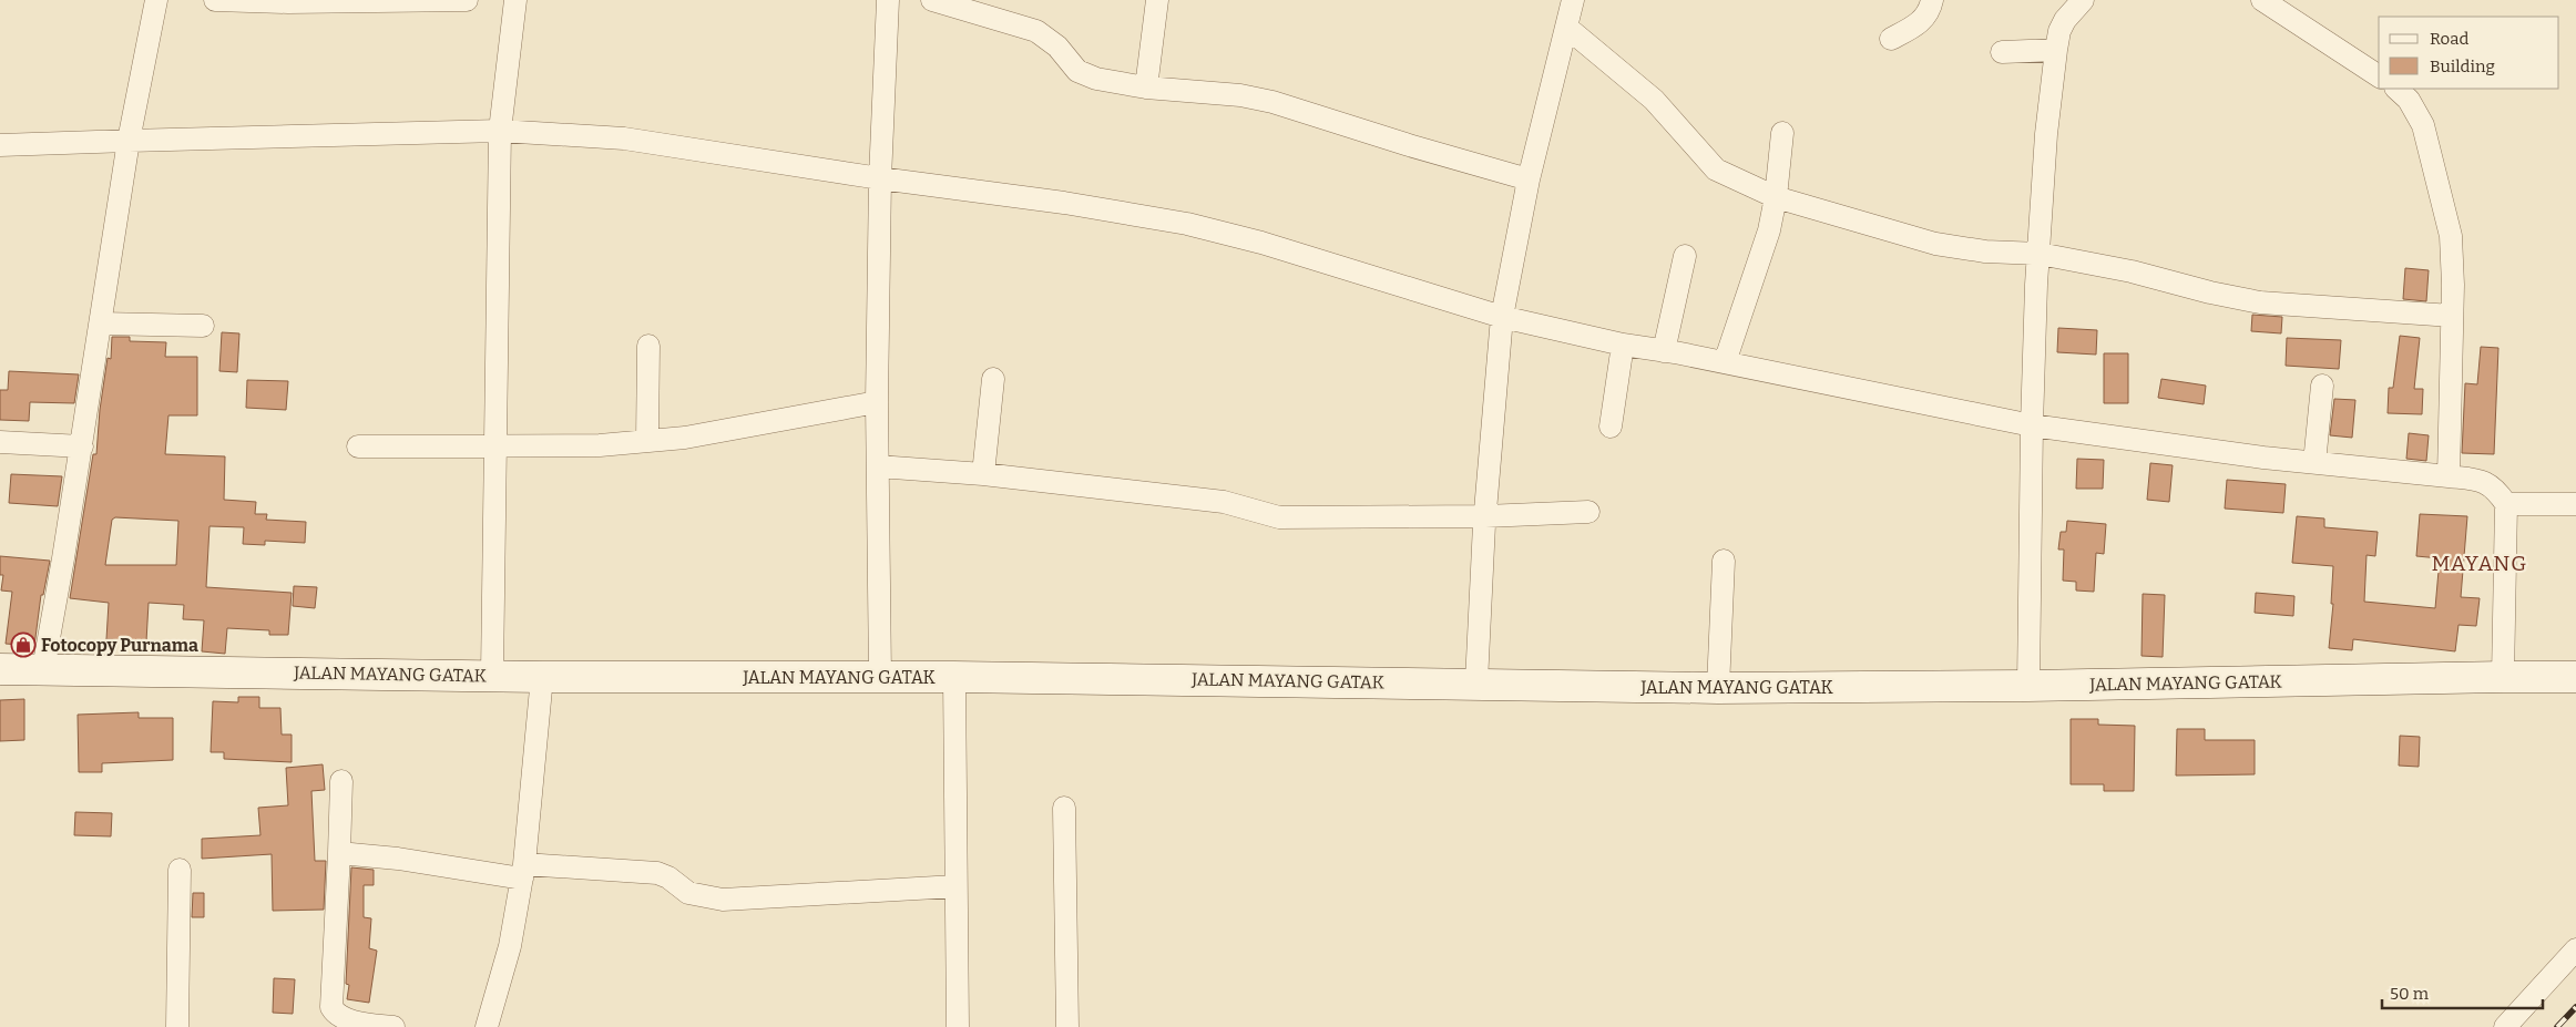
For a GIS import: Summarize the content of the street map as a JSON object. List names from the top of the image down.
{
  "streets": {
    "street": ["JALAN MAYANG GATAK"]
  },
  "districts": ["MAYANG"],
  "places": {
    "shop": ["Fotocopy Purnama"]
  },
  "legend": ["Road", "Building"],
  "scale_bar": "50 m"
}
